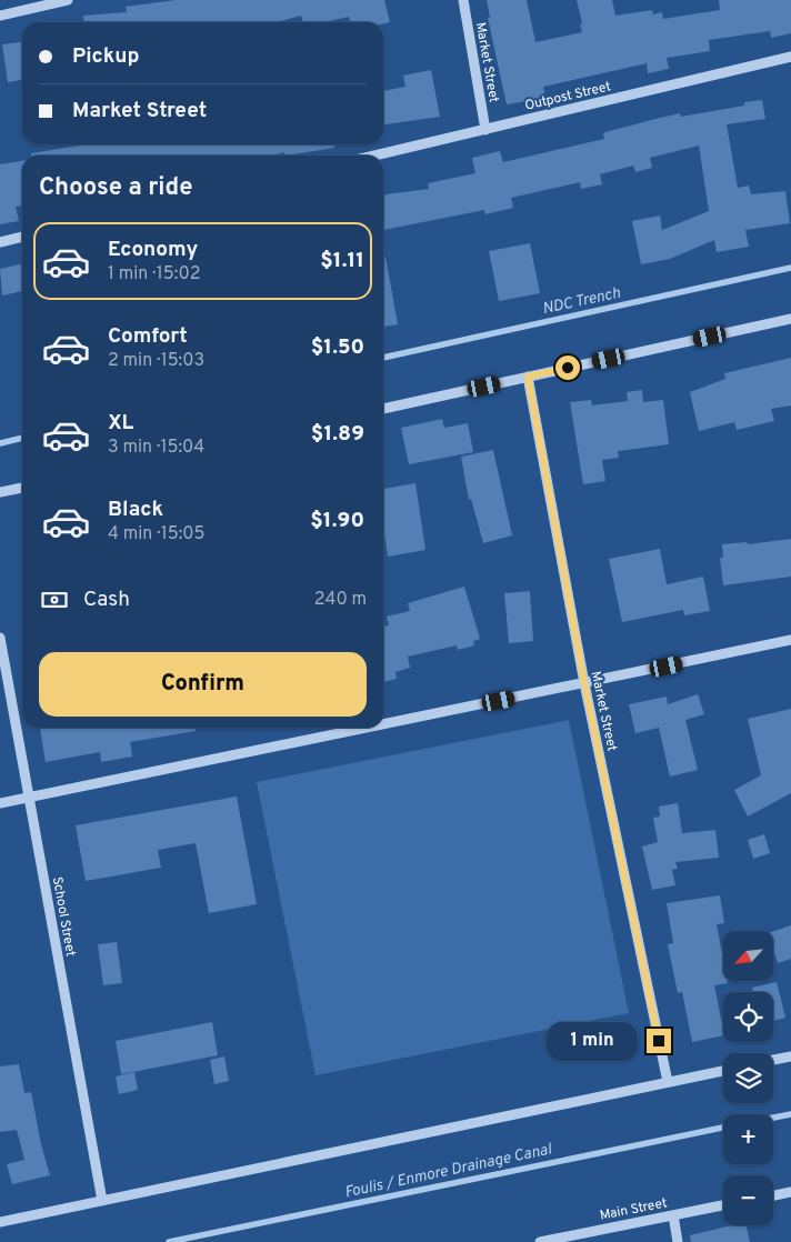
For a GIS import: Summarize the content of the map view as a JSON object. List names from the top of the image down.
{
  "streets": {
    "street": [
      "Market Street",
      "Outpost Street",
      "School Street",
      "Main Street"
    ]
  },
  "crossings": [
    ["Market Street", "Outpost Street"]
  ],
  "water": ["NDC Trench", "Foulis / Enmore Drainage Canal"],
  "north": "bottom left",
  "page": {
    "banner": ["Pickup", "Market Street"],
    "heading": "Choose a ride",
    "list": [
      {
        "name": "Economy",
        "note": "1 min · 15:02",
        "value": "$1.11"
      },
      {
        "name": "Comfort",
        "note": "2 min · 15:03",
        "value": "$1.50"
      },
      {
        "name": "XL",
        "note": "3 min · 15:04",
        "value": "$1.89"
      },
      {
        "name": "Black",
        "note": "4 min · 15:05",
        "value": "$1.90"
      }
    ],
    "pay": ["Cash", "240 m"],
    "buttons": "Confirm",
    "map_buttons": ["+", "−"],
    "bubble": "1 min"
  }
}
